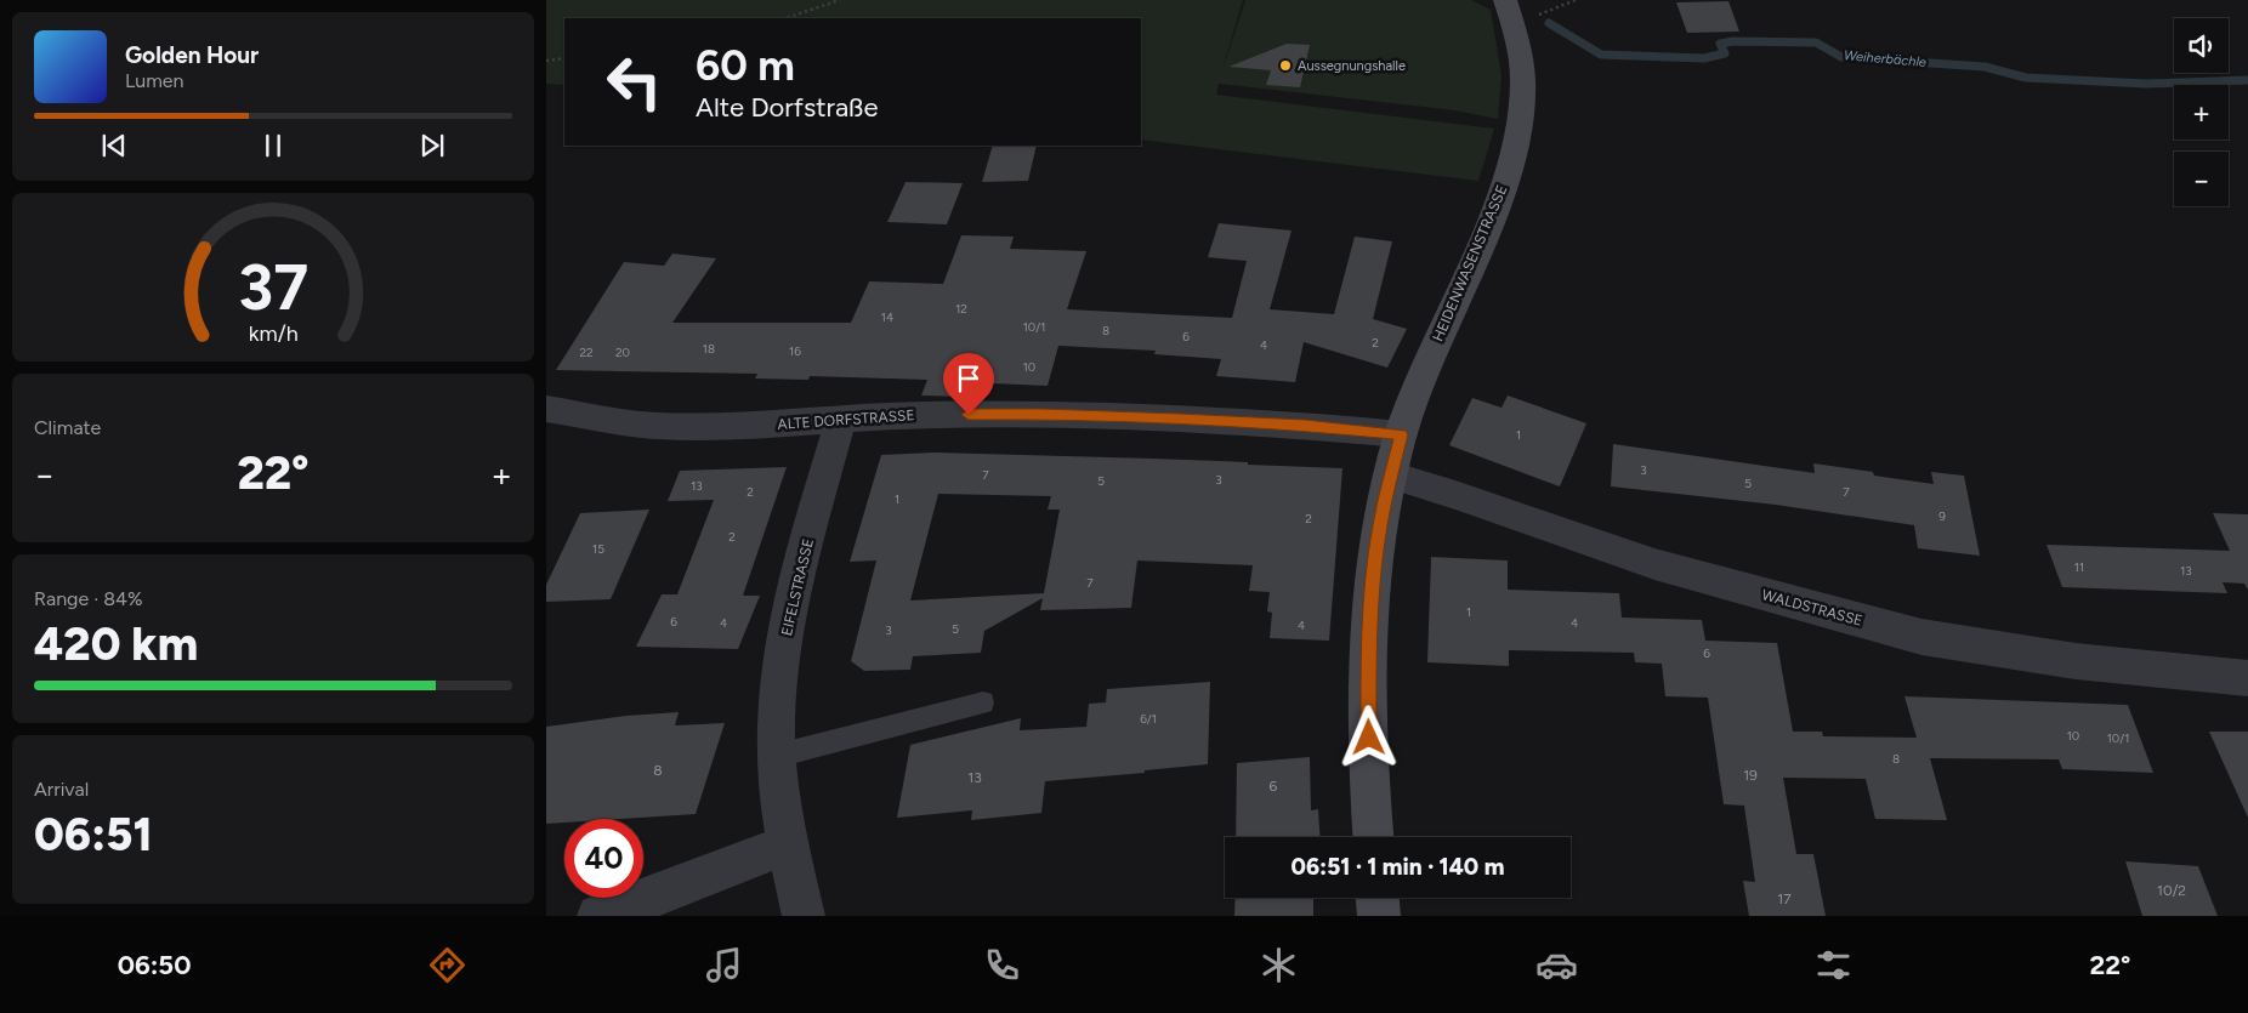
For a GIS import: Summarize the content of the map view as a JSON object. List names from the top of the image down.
{
  "streets": {
    "street": [
      "HEIDENWASENSTRASSE",
      "ALTE DORFSTRASSE",
      "EIFELSTRASSE",
      "WALDSTRASSE"
    ]
  },
  "crossings": [
    ["HEIDENWASENSTRASSE", "ALTE DORFSTRASSE"],
    ["HEIDENWASENSTRASSE", "WALDSTRASSE"],
    ["ALTE DORFSTRASSE", "EIFELSTRASSE"]
  ],
  "water": ["Weiherbächle"],
  "places": ["Aussegnungshalle"],
  "house_numbers": [
    "12",
    "14",
    "10/1",
    "8",
    "6",
    "2",
    "4",
    "18",
    "16",
    "22",
    "20",
    "10",
    "1",
    "3",
    "7",
    "3",
    "5",
    "5",
    "13",
    "2",
    "7",
    "1",
    "9",
    "2",
    "2",
    "15",
    "11",
    "13",
    "7",
    "1",
    "6",
    "4",
    "4",
    "4",
    "5",
    "3",
    "6",
    "6/1",
    "10",
    "10/1",
    "8",
    "8",
    "19",
    "13",
    "6",
    "10/2",
    "17"
  ],
  "page": {
    "map_buttons": ["+", "−"],
    "turn": ["60 m", "Alte Dorfstraße"],
    "song": ["Golden Hour", "Lumen"],
    "tile": [
      "Climate",
      ["Range · 84%", "420 km"],
      ["Arrival", "06:51"]
    ],
    "heat": ["−", "22°", "+"],
    "limit": "40",
    "trip": "06:51 · 1 min · 140 m",
    "tabs": ["06:50", "22°"],
    "gauge": ["37", "km/h"]
  }
}
